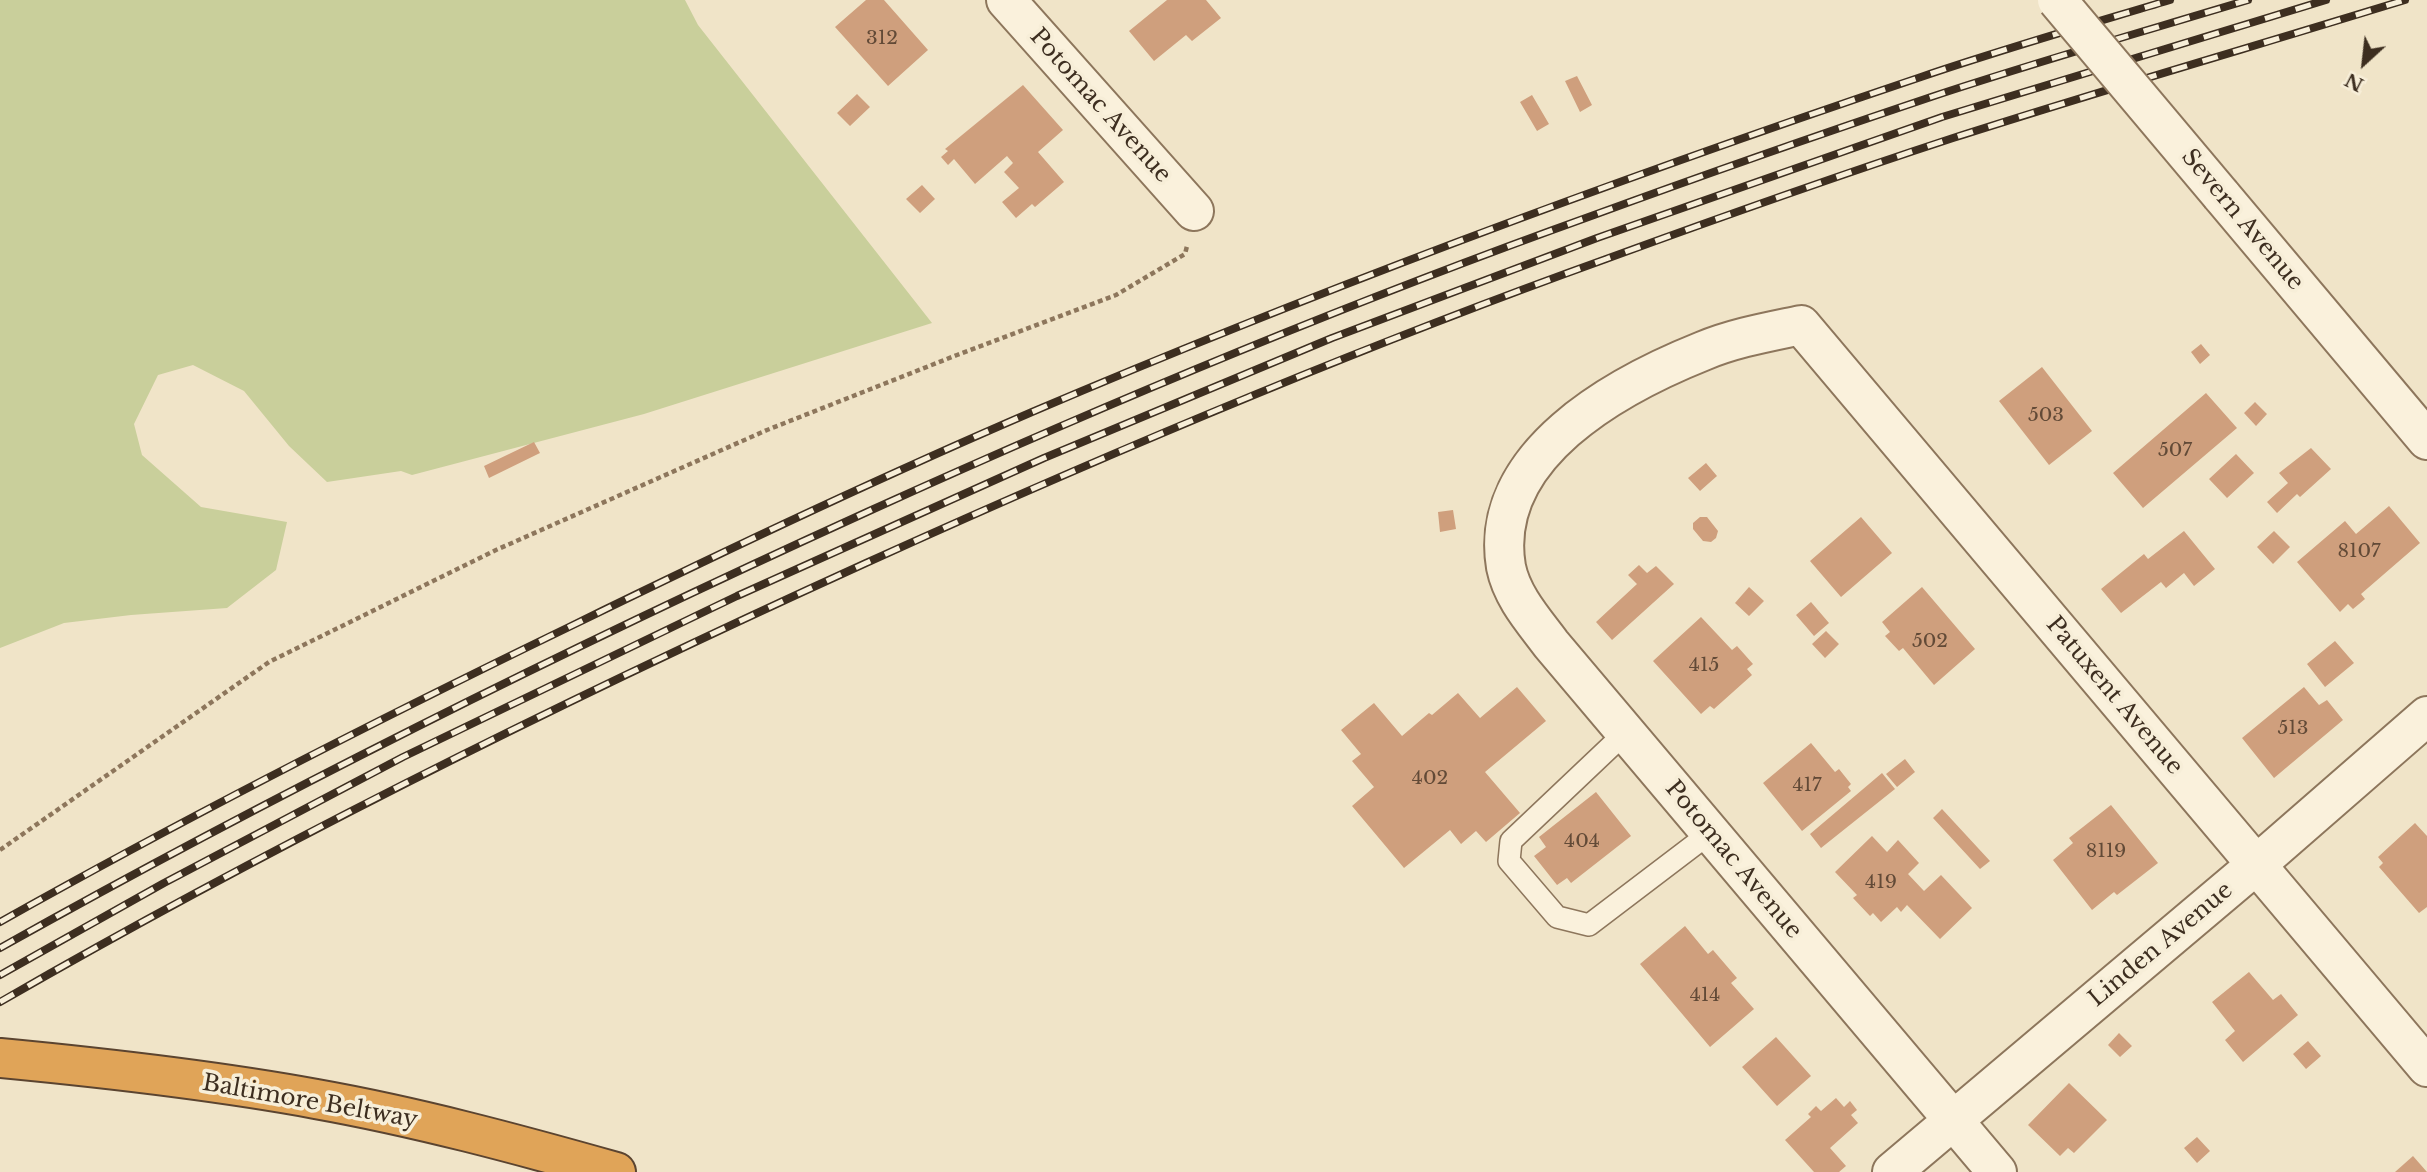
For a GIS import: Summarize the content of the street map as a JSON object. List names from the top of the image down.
{
  "streets": {
    "highway": ["Baltimore Beltway"],
    "street": [
      "Potomac Avenue",
      "Severn Avenue",
      "Patuxent Avenue",
      "Linden Avenue"
    ]
  },
  "crossings": [
    ["Potomac Avenue", "Patuxent Avenue"],
    ["Potomac Avenue", "Linden Avenue"],
    ["Patuxent Avenue", "Linden Avenue"]
  ],
  "house_numbers": [
    "312",
    "503",
    "507",
    "8107",
    "502",
    "415",
    "513",
    "402",
    "417",
    "404",
    "8119",
    "419",
    "414"
  ],
  "north": "bottom left"
}
